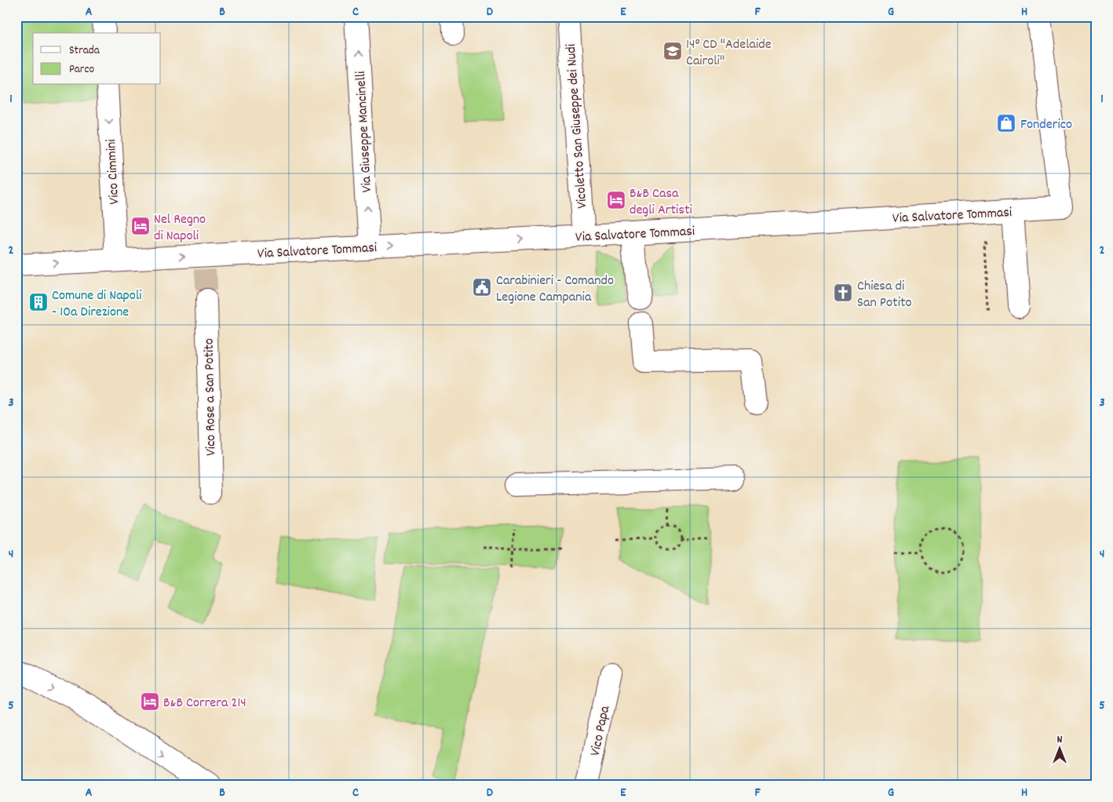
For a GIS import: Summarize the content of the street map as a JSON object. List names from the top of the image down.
{
  "streets": {
    "street": [
      "Vicoletto San Giuseppe dei Nudi",
      "Via Giuseppe Mancinelli",
      "Vico Cimmini",
      "Via Salvatore Tommasi",
      "Vico Rose a San Potito",
      "Vico Papa"
    ]
  },
  "crossings": [
    ["Vicoletto San Giuseppe dei Nudi", "Via Salvatore Tommasi"],
    ["Via Giuseppe Mancinelli", "Via Salvatore Tommasi"],
    ["Vico Cimmini", "Via Salvatore Tommasi"]
  ],
  "one_way": ["Via Giuseppe Mancinelli", "Vico Cimmini", "Via Salvatore Tommasi"],
  "places": {
    "school or university": ["14° CD \"Adelaide Cairoli\""],
    "shop": ["Fonderico"],
    "hotel": ["B&B Casa degli Artisti", "Nel Regno di Napoli", "B&B Correra 214"],
    "public building": ["Carabinieri - Comando Legione Campania"],
    "church": ["Chiesa di San Potito"],
    "building": ["Comune di Napoli - 10a Direzione"]
  },
  "legend": ["Strada", "Parco"],
  "north": "top",
  "grid": {
    "columns": [
      "A",
      "B",
      "C",
      "D",
      "E",
      "F",
      "G",
      "H"
    ],
    "rows": [
      "1",
      "2",
      "3",
      "4",
      "5"
    ]
  }
}
